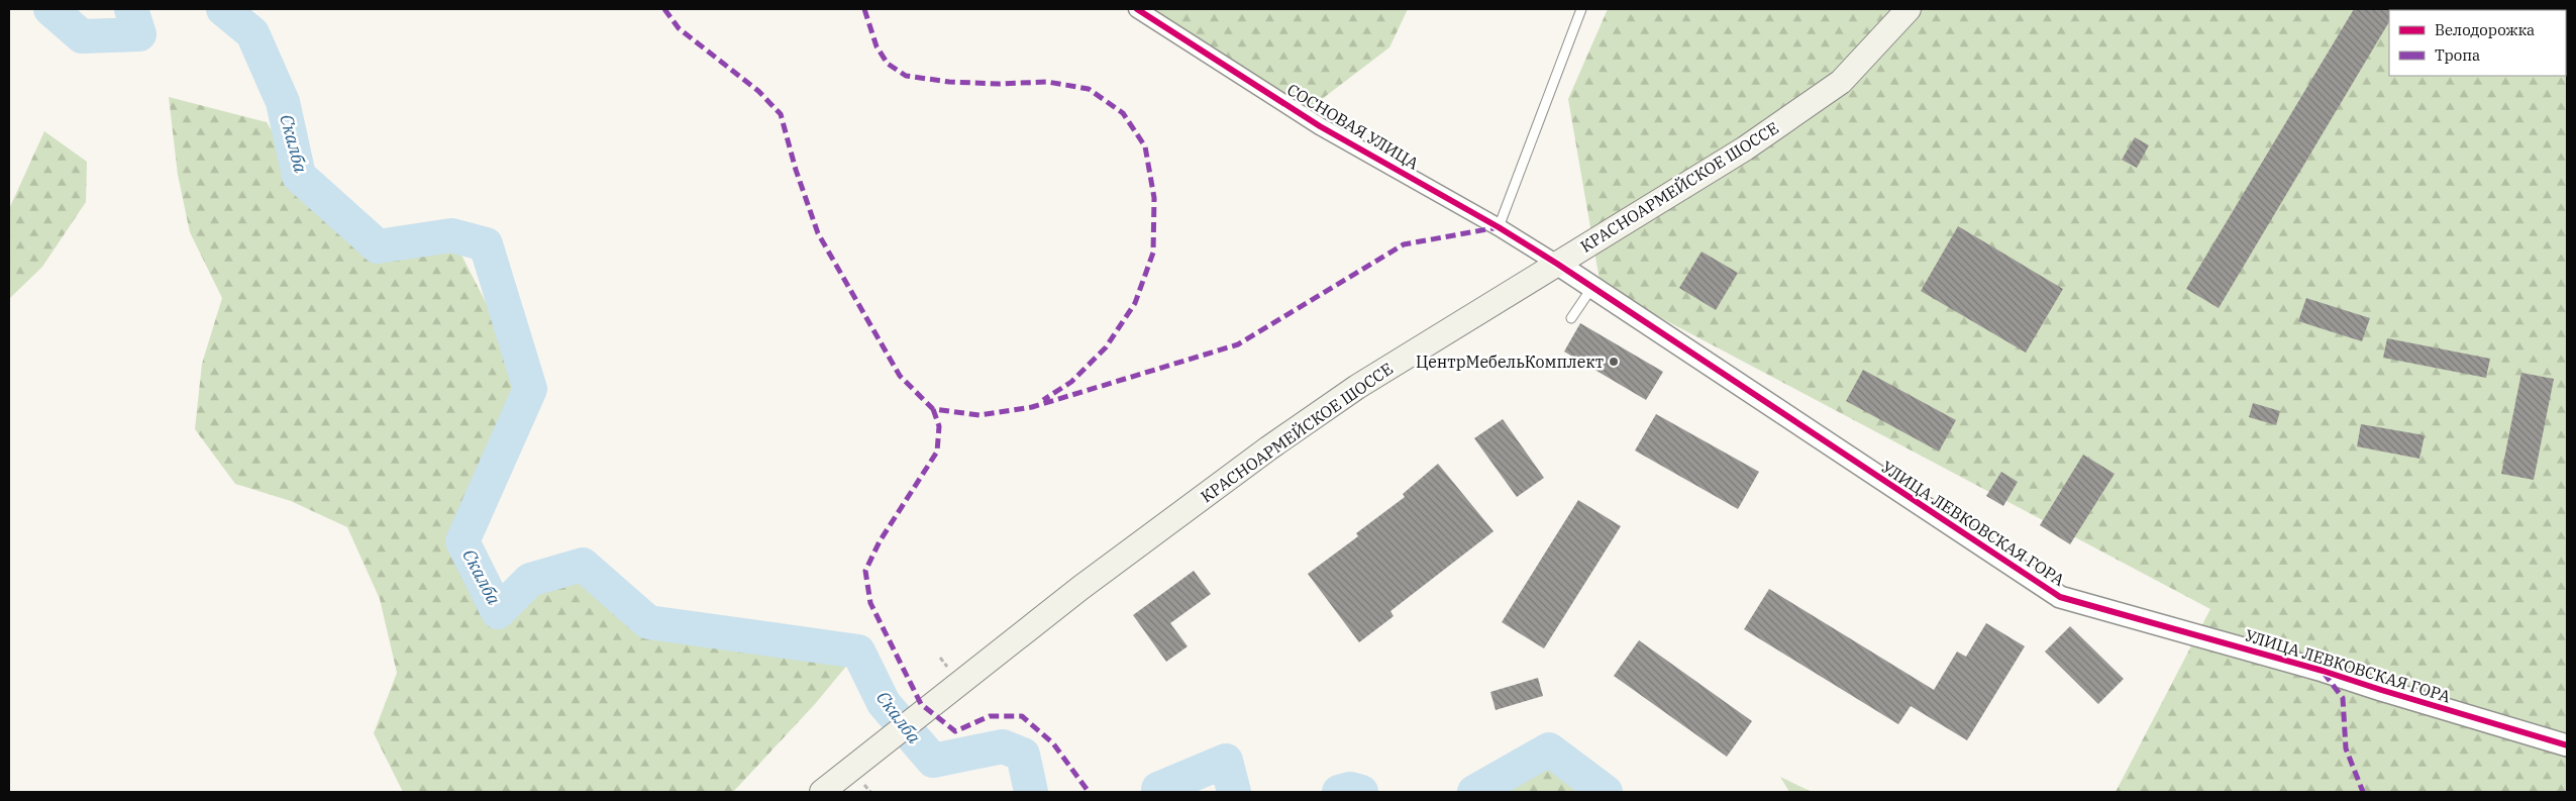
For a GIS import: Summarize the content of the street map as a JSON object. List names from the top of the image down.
{
  "streets": {
    "main road": ["КРАСНОАРМЕЙСКОЕ ШОССЕ"],
    "street": ["СОСНОВАЯ УЛИЦА", "УЛИЦА ЛЕВКОВСКАЯ ГОРА"]
  },
  "crossings": [
    ["СОСНОВАЯ УЛИЦА", "КРАСНОАРМЕЙСКОЕ ШОССЕ"],
    ["СОСНОВАЯ УЛИЦА", "УЛИЦА ЛЕВКОВСКАЯ ГОРА"],
    ["КРАСНОАРМЕЙСКОЕ ШОССЕ", "УЛИЦА ЛЕВКОВСКАЯ ГОРА"]
  ],
  "water": ["Скалба"],
  "places": ["ЦентрМебельКомплект"],
  "legend": ["Велодорожка", "Тропа"]
}
